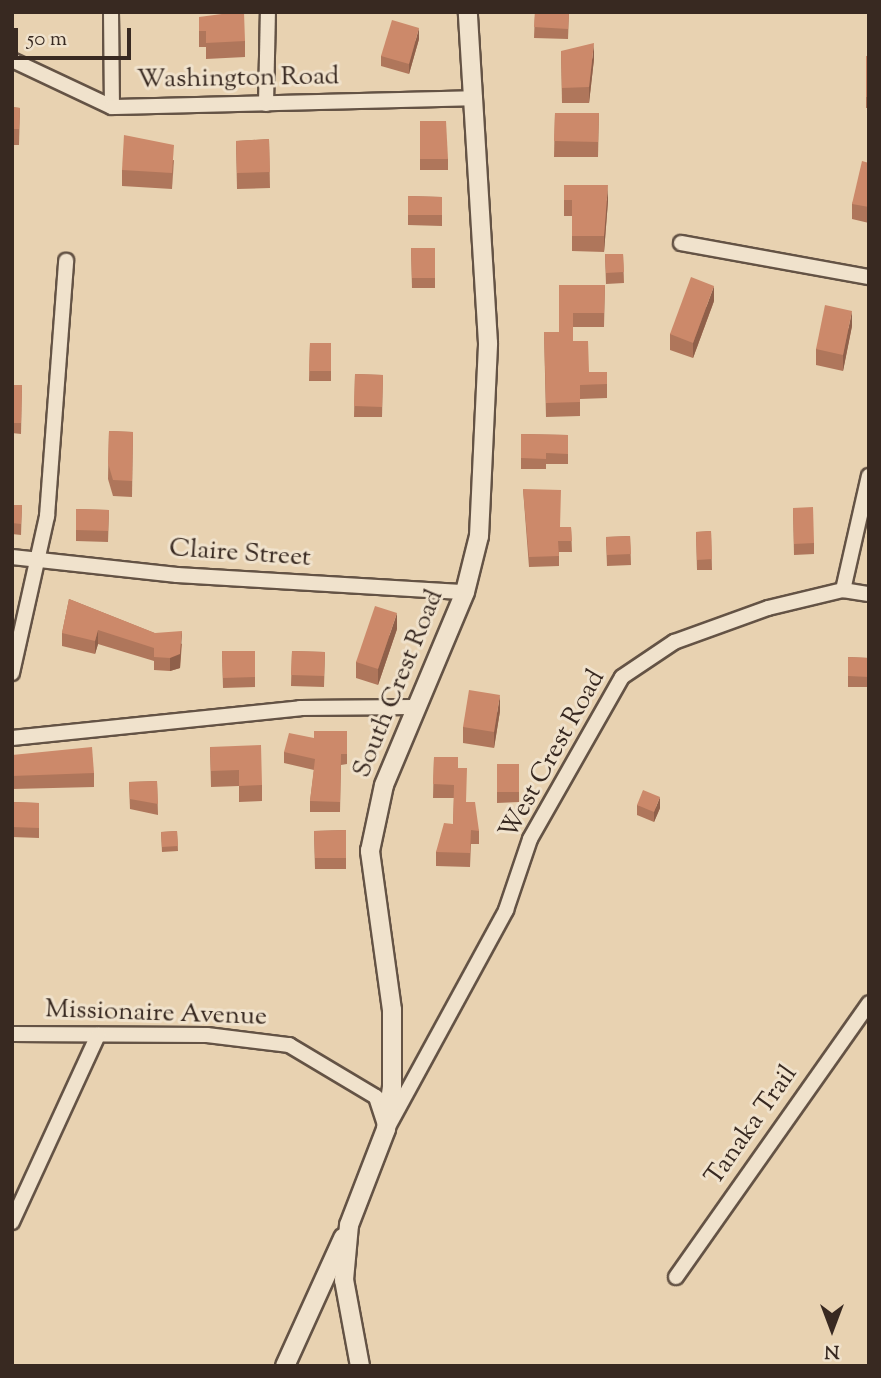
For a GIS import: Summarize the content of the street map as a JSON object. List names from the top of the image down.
{
  "streets": {
    "street": [
      "Washington Road",
      "Claire Street",
      "South Crest Road",
      "West Crest Road",
      "Missionaire Avenue",
      "Tanaka Trail"
    ]
  },
  "crossings": [
    ["Washington Road", "South Crest Road"],
    ["Claire Street", "South Crest Road"],
    ["South Crest Road", "West Crest Road"],
    ["South Crest Road", "Missionaire Avenue"],
    ["West Crest Road", "Missionaire Avenue"]
  ],
  "scale_bar": "50 m",
  "north": "bottom"
}
